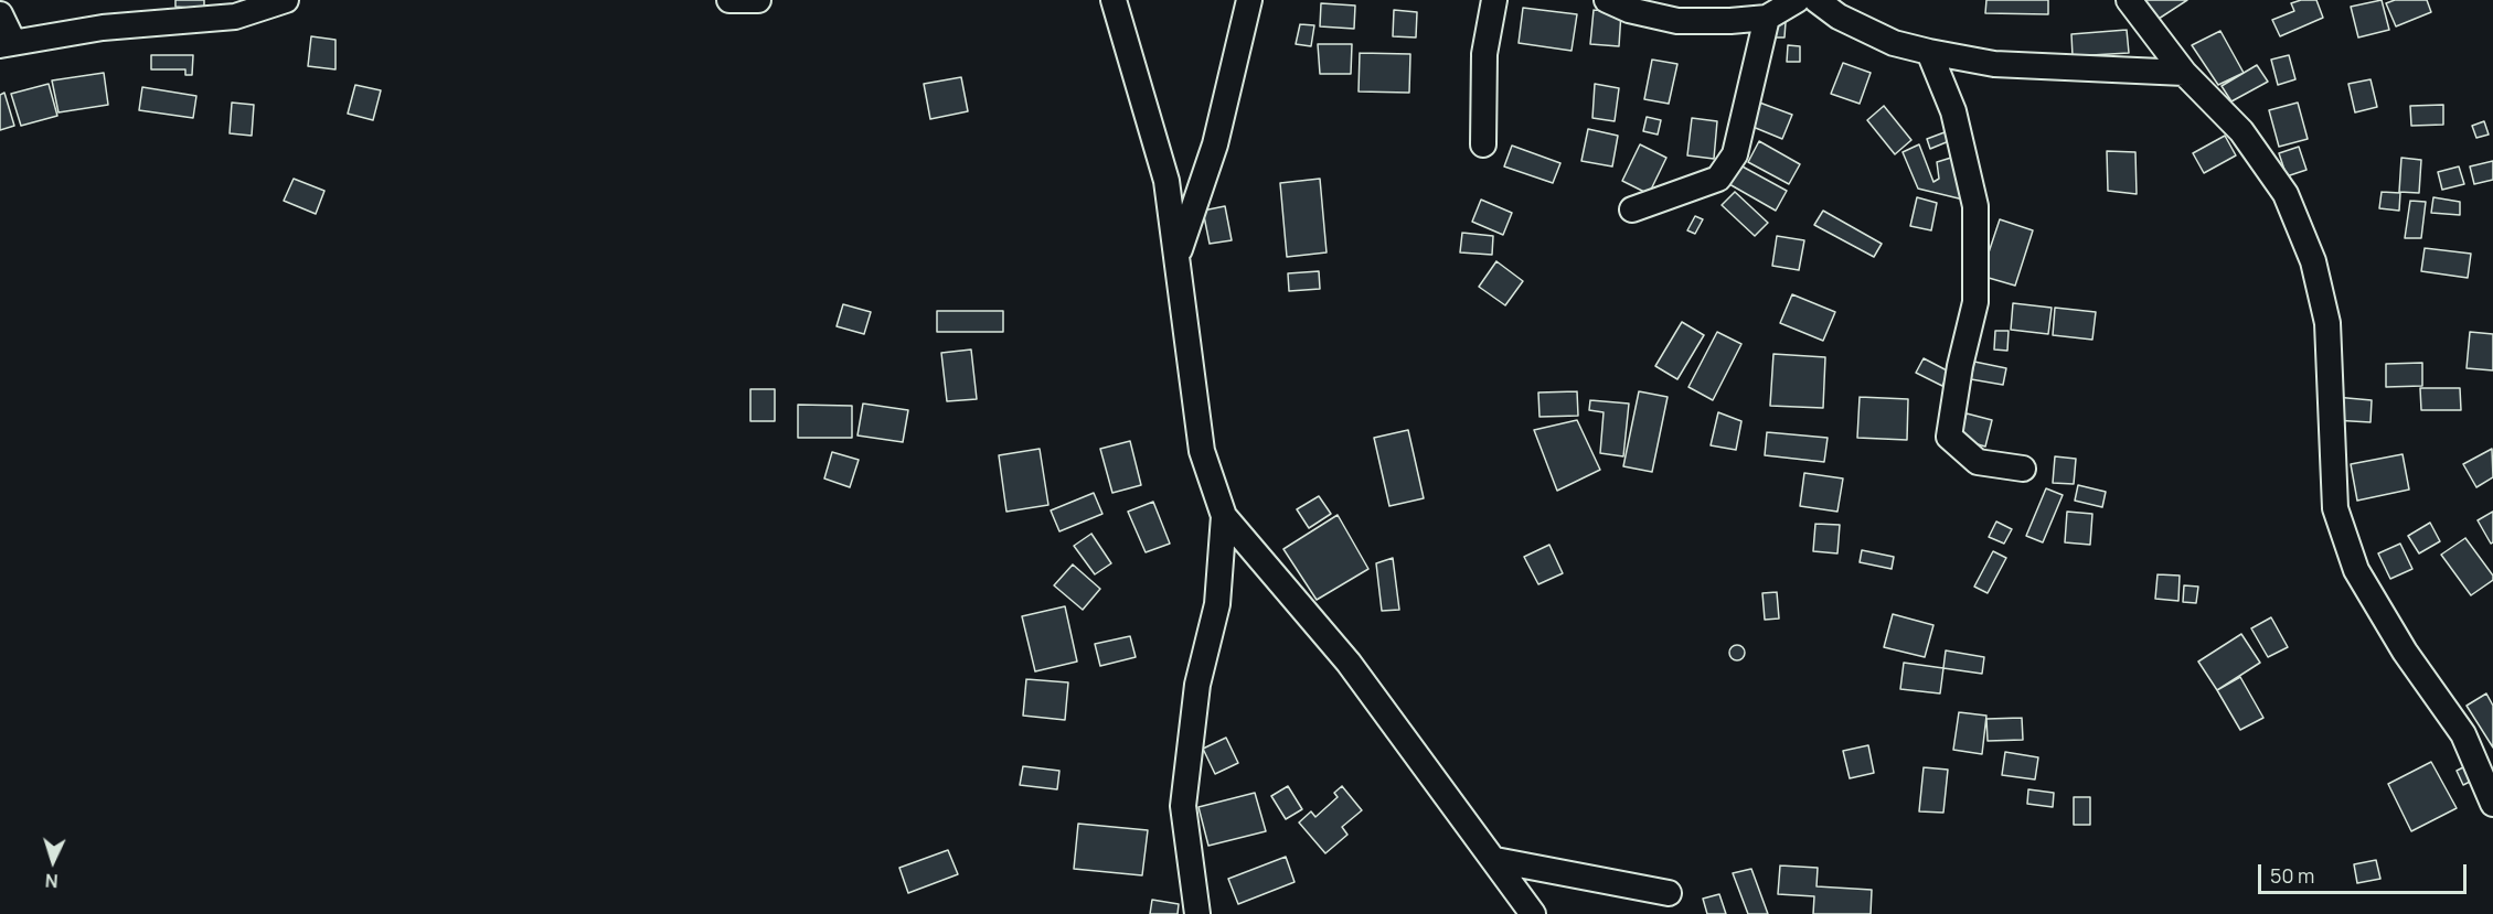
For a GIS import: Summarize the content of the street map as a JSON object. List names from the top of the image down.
{
  "scale_bar": "50 m",
  "north": "bottom"
}
